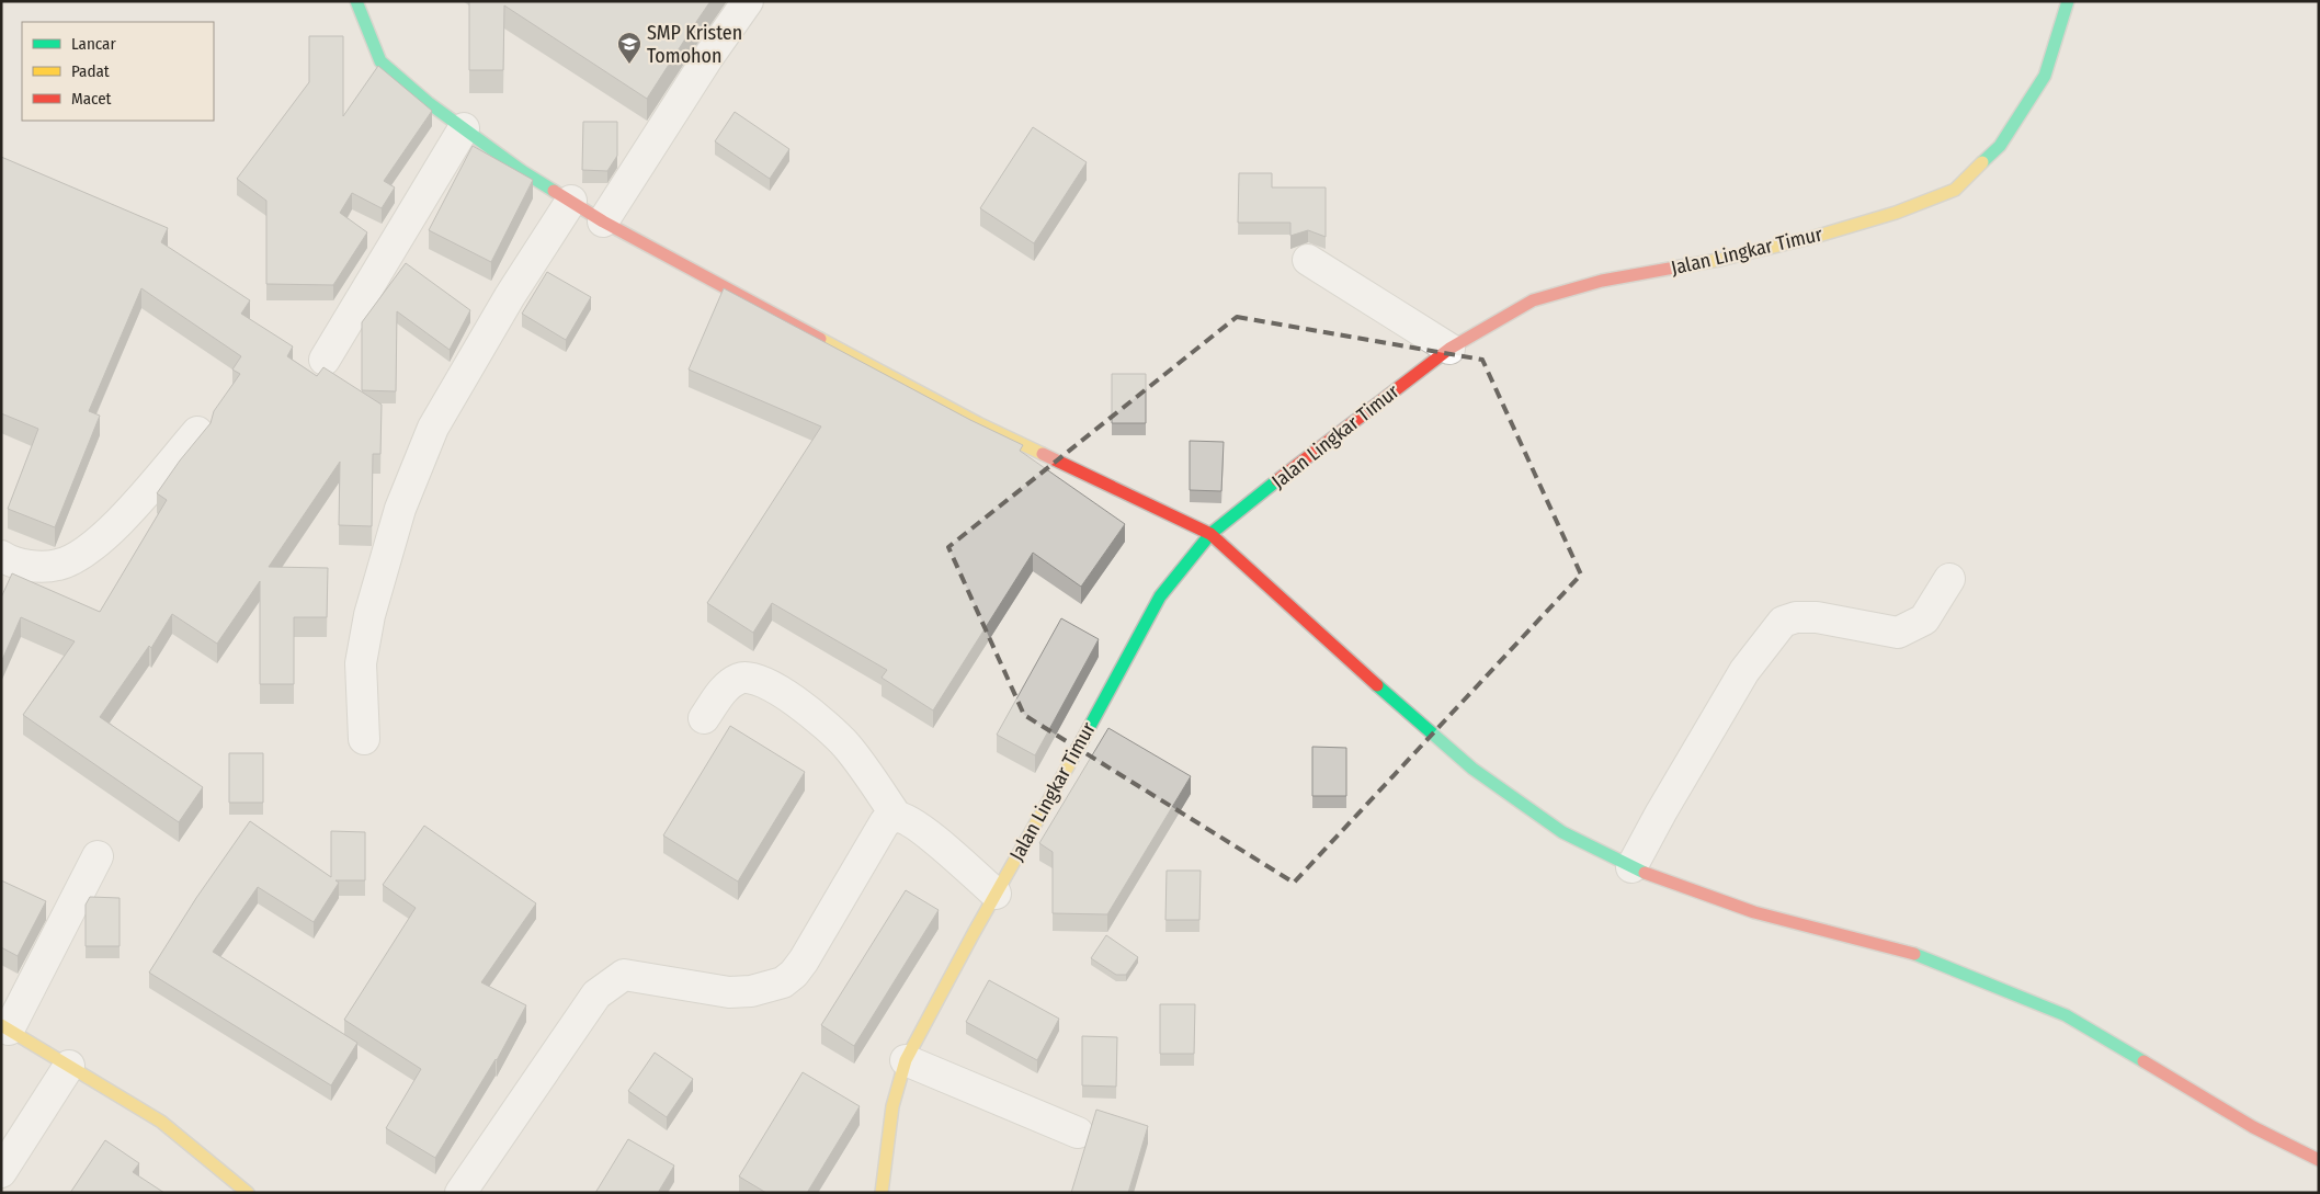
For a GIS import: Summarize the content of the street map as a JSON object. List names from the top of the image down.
{
  "streets": {
    "main road": ["Jalan Lingkar Timur"]
  },
  "places": {
    "school or university": ["SMP Kristen Tomohon"]
  },
  "legend": ["Lancar", "Padat", "Macet"]
}
